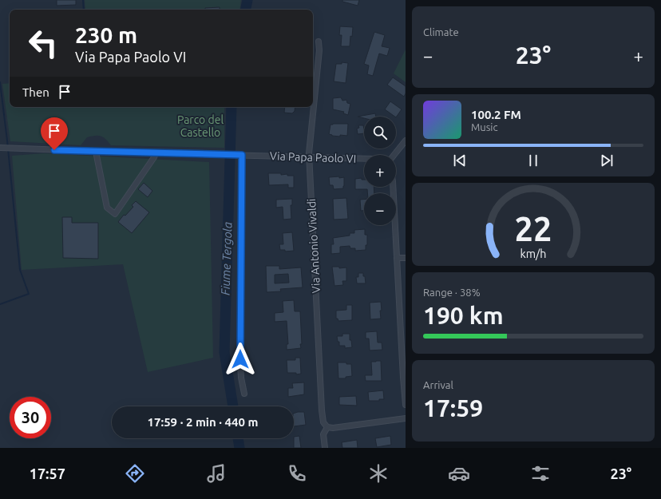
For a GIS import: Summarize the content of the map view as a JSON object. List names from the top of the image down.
{
  "streets": {
    "street": ["Via Papa Paolo VI", "Via Antonio Vivaldi"]
  },
  "crossings": [
    ["Via Papa Paolo VI", "Via Antonio Vivaldi"]
  ],
  "water": ["Fiume Tergola"],
  "parks": ["Parco del Castello"],
  "page": {
    "tile": [
      "Climate",
      ["Range · 38%", "190 km"],
      ["Arrival", "17:59"]
    ],
    "turn": ["230 m", "Via Papa Paolo VI"],
    "heat": ["−", "23°", "+"],
    "then": "Then",
    "song": ["100.2 FM", "Music"],
    "map_buttons": ["+", "−"],
    "limit": "30",
    "trip": "17:59 · 2 min · 440 m",
    "tabs": ["17:57", "23°"],
    "gauge": ["22", "km/h"]
  }
}
